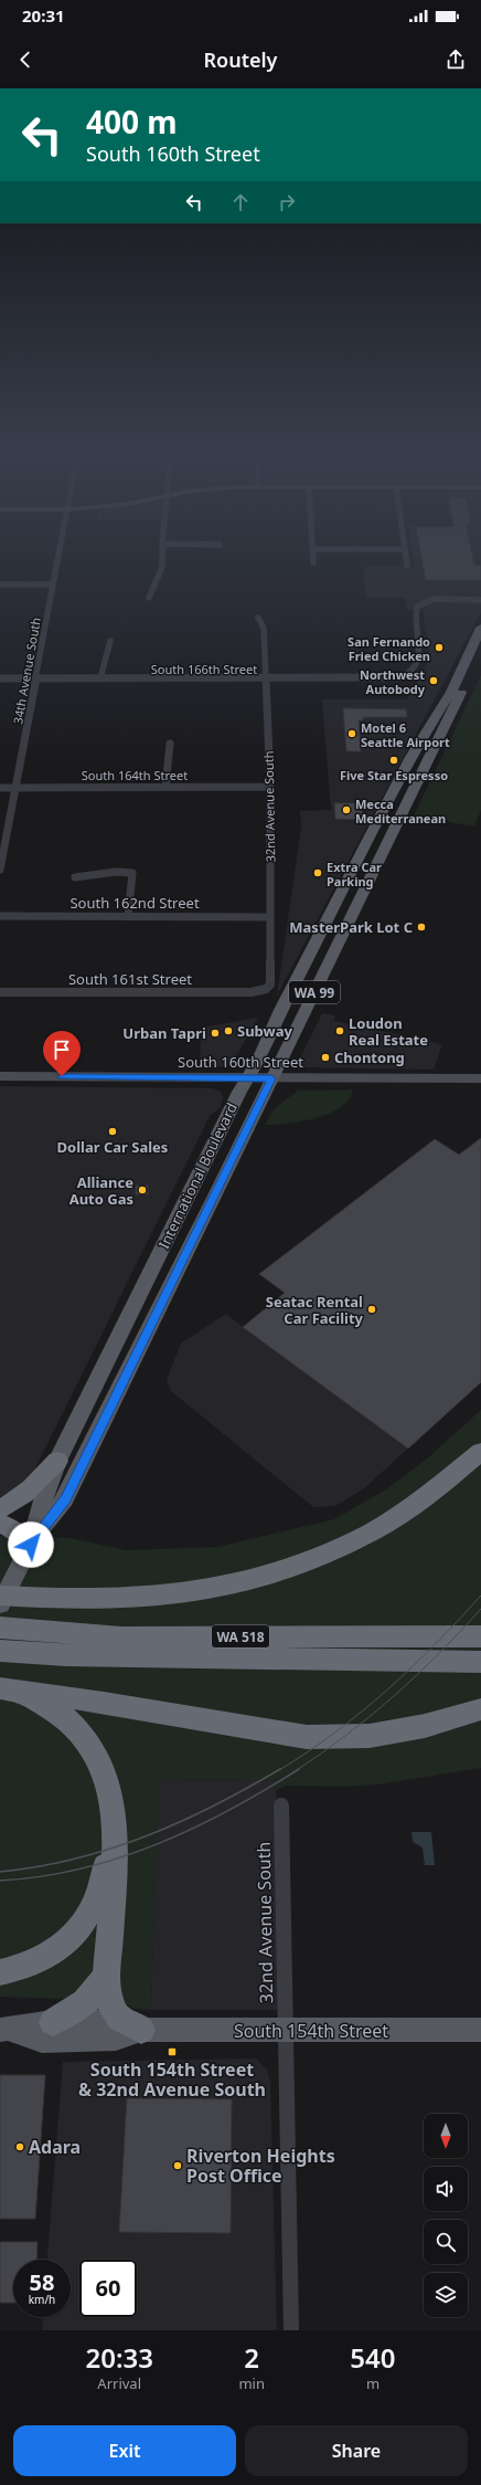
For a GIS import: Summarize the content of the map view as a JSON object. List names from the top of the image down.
{
  "streets": {
    "highway": ["WA 518"],
    "main road": ["WA 99", "International Boulevard", "South 154th Street"],
    "street": [
      "South 166th Street",
      "34th Avenue South",
      "South 164th Street",
      "32nd Avenue South",
      "South 162nd Street",
      "South 161st Street",
      "South 160th Street"
    ]
  },
  "crossings": [
    ["South 166th Street", "34th Avenue South"],
    ["South 166th Street", "32nd Avenue South"],
    ["34th Avenue South", "South 164th Street"],
    ["South 164th Street", "32nd Avenue South"],
    ["32nd Avenue South", "South 162nd Street"],
    ["32nd Avenue South", "South 161st Street"],
    ["32nd Avenue South", "South 154th Street"],
    ["South 160th Street", "International Boulevard"]
  ],
  "places": {
    "other": [
      "San Fernando Fried Chicken",
      "Northwest Autobody",
      "Motel 6 Seattle Airport",
      "Five Star Espresso",
      "Mecca Mediterranean",
      "Extra Car Parking",
      "MasterPark Lot C",
      "Subway",
      "Loudon Real Estate",
      "Urban Tapri",
      "Chontong",
      "Dollar Car Sales",
      "Alliance Auto Gas",
      "Seatac Rental Car Facility",
      "Adara",
      "Riverton Heights Post Office"
    ],
    "transit": ["South 154th Street & 32nd Avenue South"]
  },
  "north": "bottom",
  "page": {
    "status": "20:31",
    "header": "Routely",
    "turn": ["400 m", "South 160th Street"],
    "speed": "58 km/h",
    "limit": "60",
    "eta": [
      "20:33",
      "Arrival",
      "2",
      "min",
      "540",
      "m"
    ],
    "buttons": ["Exit", "Share"]
  }
}
